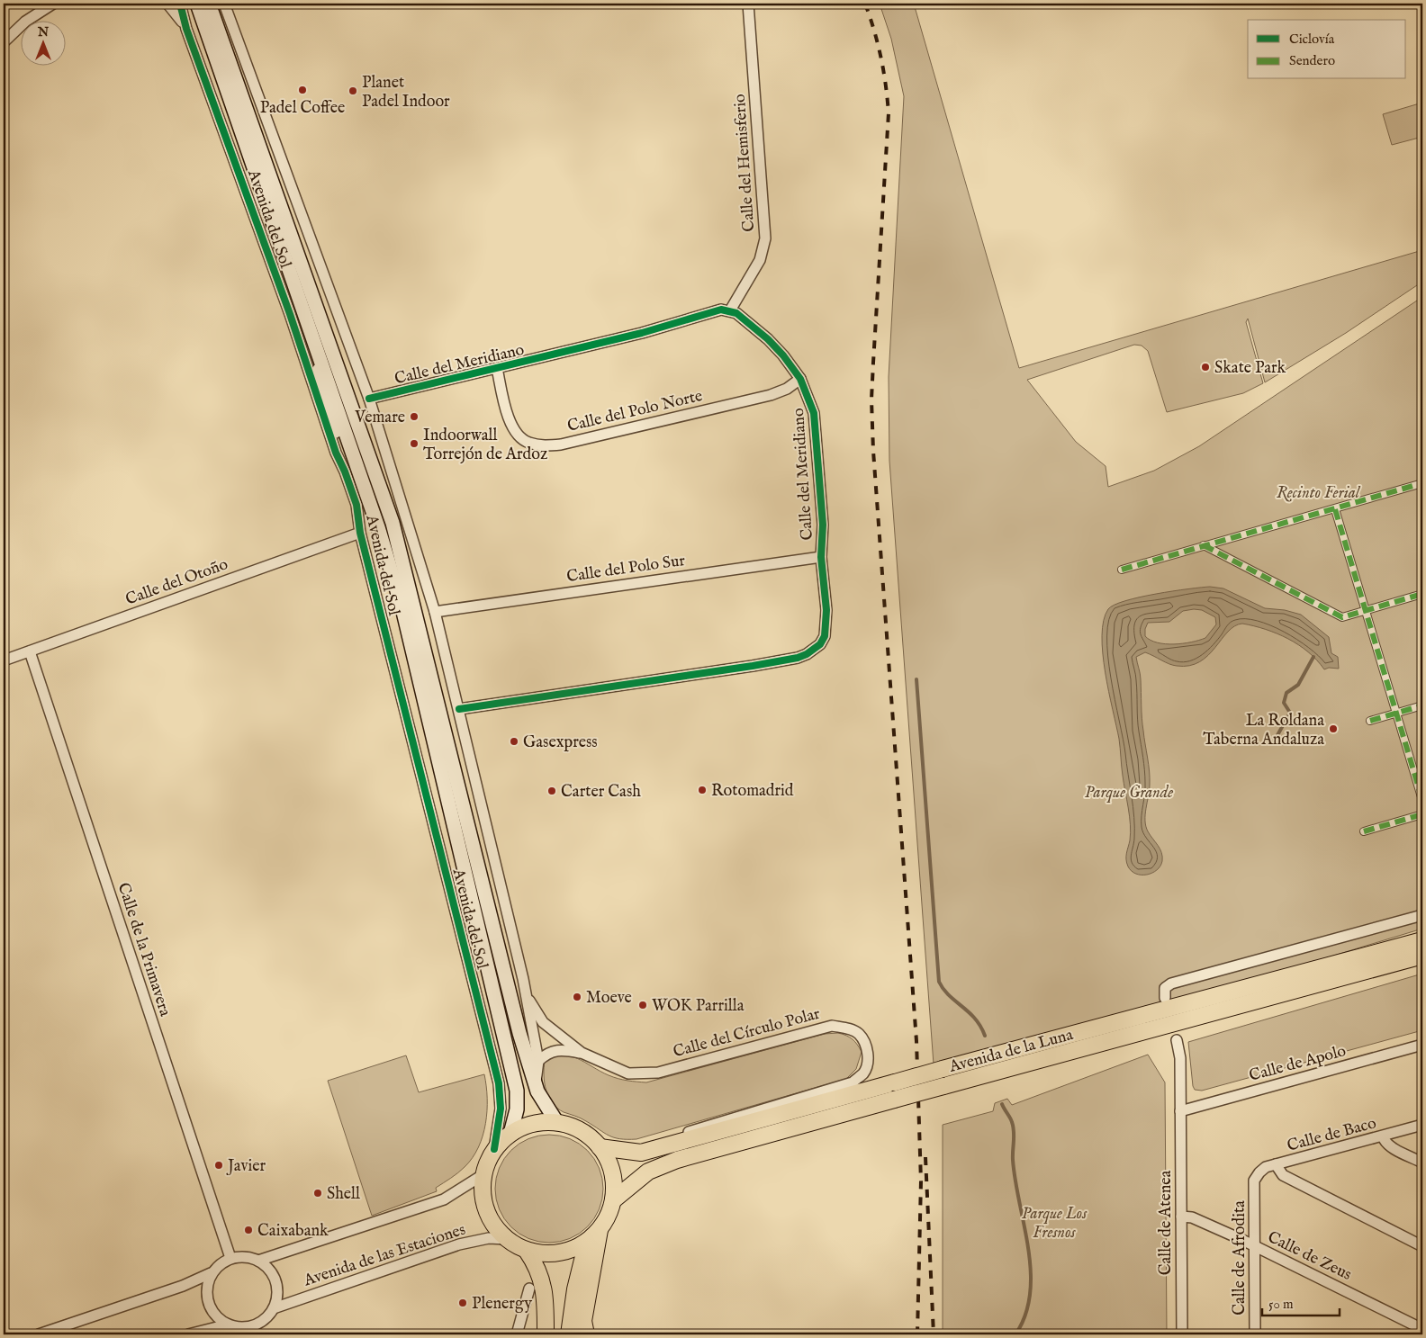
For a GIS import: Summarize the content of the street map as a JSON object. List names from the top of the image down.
{
  "streets": {
    "main road": ["Avenida del Sol", "Avenida de la Luna"],
    "street": [
      "Calle del Hemisferio",
      "Calle del Meridiano",
      "Calle del Polo Norte",
      "Calle del Polo Sur",
      "Calle del Otoño",
      "Calle de la Primavera",
      "Calle del Círculo Polar",
      "Calle de Apolo",
      "Calle de Baco",
      "Calle de Atenea",
      "Avenida de las Estaciones",
      "Calle de Zeus",
      "Calle de Afrodita"
    ]
  },
  "crossings": [
    ["Calle del Hemisferio", "Calle del Meridiano"],
    ["Avenida del Sol", "Calle del Meridiano"],
    ["Avenida del Sol", "Calle del Polo Sur"],
    ["Avenida del Sol", "Calle del Otoño"],
    ["Avenida del Sol", "Calle del Círculo Polar"],
    ["Avenida del Sol", "Avenida de la Luna"],
    ["Avenida del Sol", "Avenida de las Estaciones"],
    ["Calle del Meridiano", "Calle del Polo Norte"],
    ["Calle del Meridiano", "Calle del Polo Sur"],
    ["Calle del Otoño", "Calle de la Primavera"],
    ["Calle de la Primavera", "Avenida de las Estaciones"],
    ["Calle del Círculo Polar", "Avenida de la Luna"],
    ["Avenida de la Luna", "Avenida de las Estaciones"],
    ["Calle de Apolo", "Calle de Atenea"],
    ["Calle de Baco", "Calle de Afrodita"],
    ["Calle de Atenea", "Calle de Zeus"],
    ["Calle de Zeus", "Calle de Afrodita"]
  ],
  "parks": ["Recinto Ferial", "Parque Grande", "Parque Los Fresnos"],
  "places": [
    "Padel Coffee",
    "Planet Padel Indoor",
    "Skate Park",
    "Vemare",
    "Indoorwall Torrejón de Ardoz",
    "La Roldana Taberna Andaluza",
    "Gasexpress",
    "Rotomadrid",
    "Carter Cash",
    "Moeve",
    "WOK Parrilla",
    "Javier",
    "Shell",
    "Caixabank",
    "Plenergy"
  ],
  "legend": ["Ciclovía", "Sendero"],
  "scale_bar": "50 m",
  "north": "top"
}
